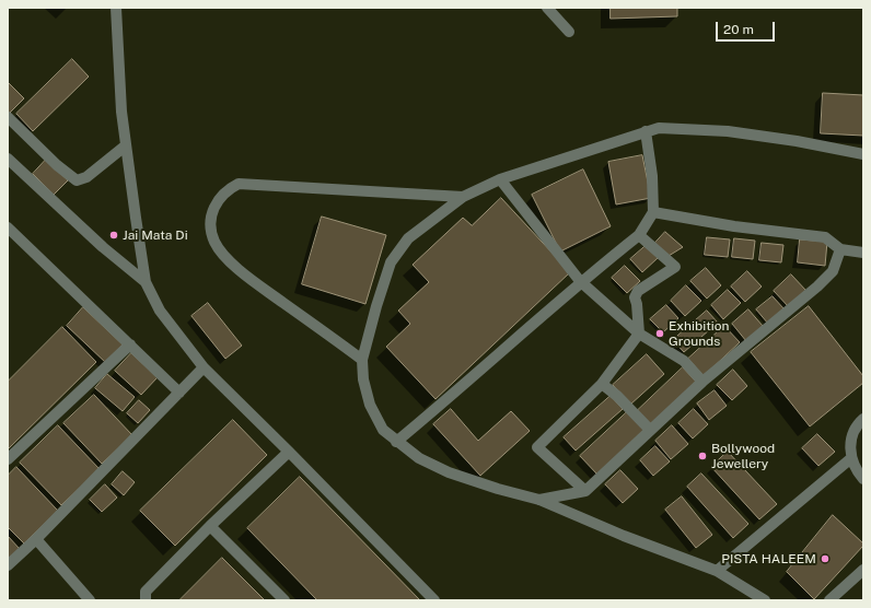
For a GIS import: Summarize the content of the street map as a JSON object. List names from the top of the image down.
{
  "places": [
    "Jai Mata Di",
    "Exhibition Grounds",
    "Bollywood Jewellery",
    "PISTA HALEEM"
  ],
  "scale_bar": "20 m"
}
